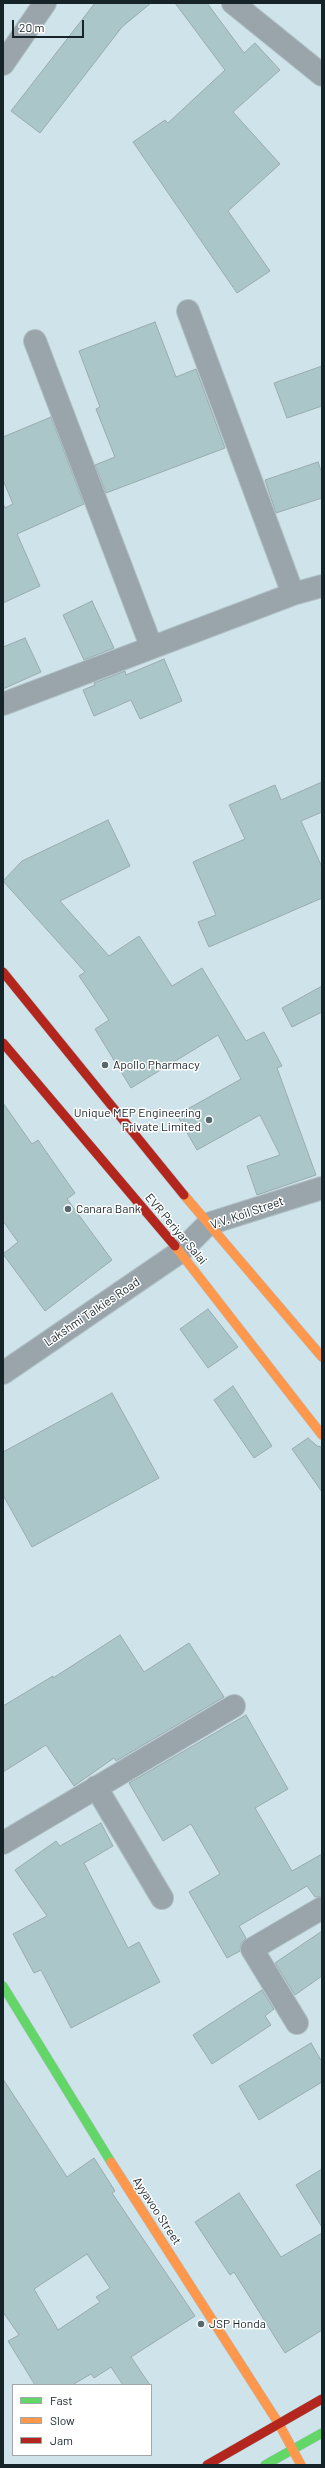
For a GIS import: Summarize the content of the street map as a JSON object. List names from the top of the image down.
{
  "streets": {
    "main road": ["EVR Periyar Salai", "Ayyavoo Street"],
    "street": ["V.V. Koil Street", "Lakshmi Talkies Road"]
  },
  "crossings": [
    ["V.V. Koil Street", "EVR Periyar Salai"],
    ["V.V. Koil Street", "Lakshmi Talkies Road"],
    ["EVR Periyar Salai", "Lakshmi Talkies Road"]
  ],
  "places": [
    "Apollo Pharmacy",
    "Unique MEP Engineering Private Limited",
    "Canara Bank",
    "JSP Honda"
  ],
  "legend": ["Fast", "Slow", "Jam"],
  "scale_bar": "20 m"
}
